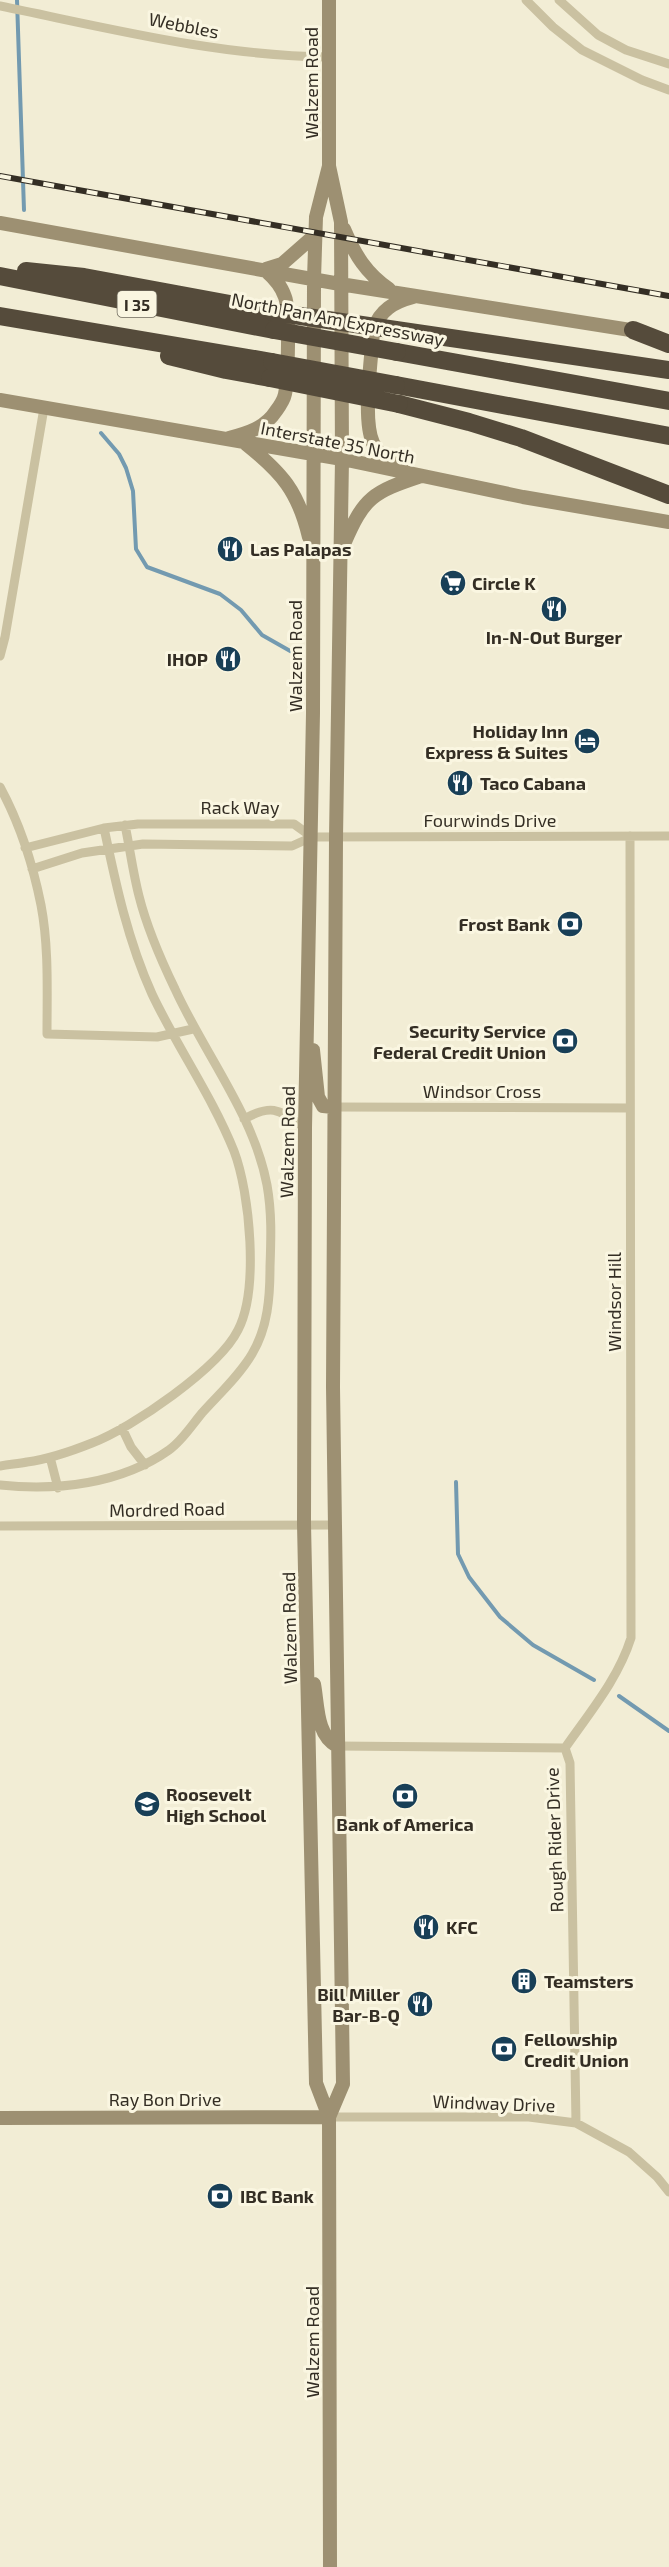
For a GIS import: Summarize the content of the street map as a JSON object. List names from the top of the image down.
{
  "streets": {
    "highway": ["I 35", "North Pan Am Expressway"],
    "main road": ["Walzem Road", "Interstate 35 North", "Ray Bon Drive"],
    "street": [
      "Webbles",
      "Rack Way",
      "Fourwinds Drive",
      "Windsor Cross",
      "Windsor Hill",
      "Mordred Road",
      "Rough Rider Drive",
      "Windway Drive"
    ]
  },
  "crossings": [
    ["Webbles", "Walzem Road"],
    ["Walzem Road", "Interstate 35 North"],
    ["Walzem Road", "Rack Way"],
    ["Walzem Road", "Fourwinds Drive"],
    ["Walzem Road", "Windsor Cross"],
    ["Walzem Road", "Mordred Road"],
    ["Walzem Road", "Rough Rider Drive"],
    ["Walzem Road", "Ray Bon Drive"],
    ["Walzem Road", "Windway Drive"],
    ["Rack Way", "Fourwinds Drive"],
    ["Fourwinds Drive", "Windsor Hill"],
    ["Windsor Cross", "Windsor Hill"],
    ["Windsor Hill", "Rough Rider Drive"],
    ["Rough Rider Drive", "Windway Drive"],
    ["Ray Bon Drive", "Windway Drive"]
  ],
  "places": {
    "restaurant": [
      "Las Palapas",
      "In-N-Out Burger",
      "IHOP",
      "Taco Cabana",
      "KFC",
      "Bill Miller Bar-B-Q"
    ],
    "supermarket": ["Circle K"],
    "hotel": ["Holiday Inn Express & Suites"],
    "bank": [
      "Frost Bank",
      "Security Service Federal Credit Union",
      "Bank of America",
      "Fellowship Credit Union",
      "IBC Bank"
    ],
    "school or university": ["Roosevelt High School"],
    "building": ["Teamsters"]
  }
}
